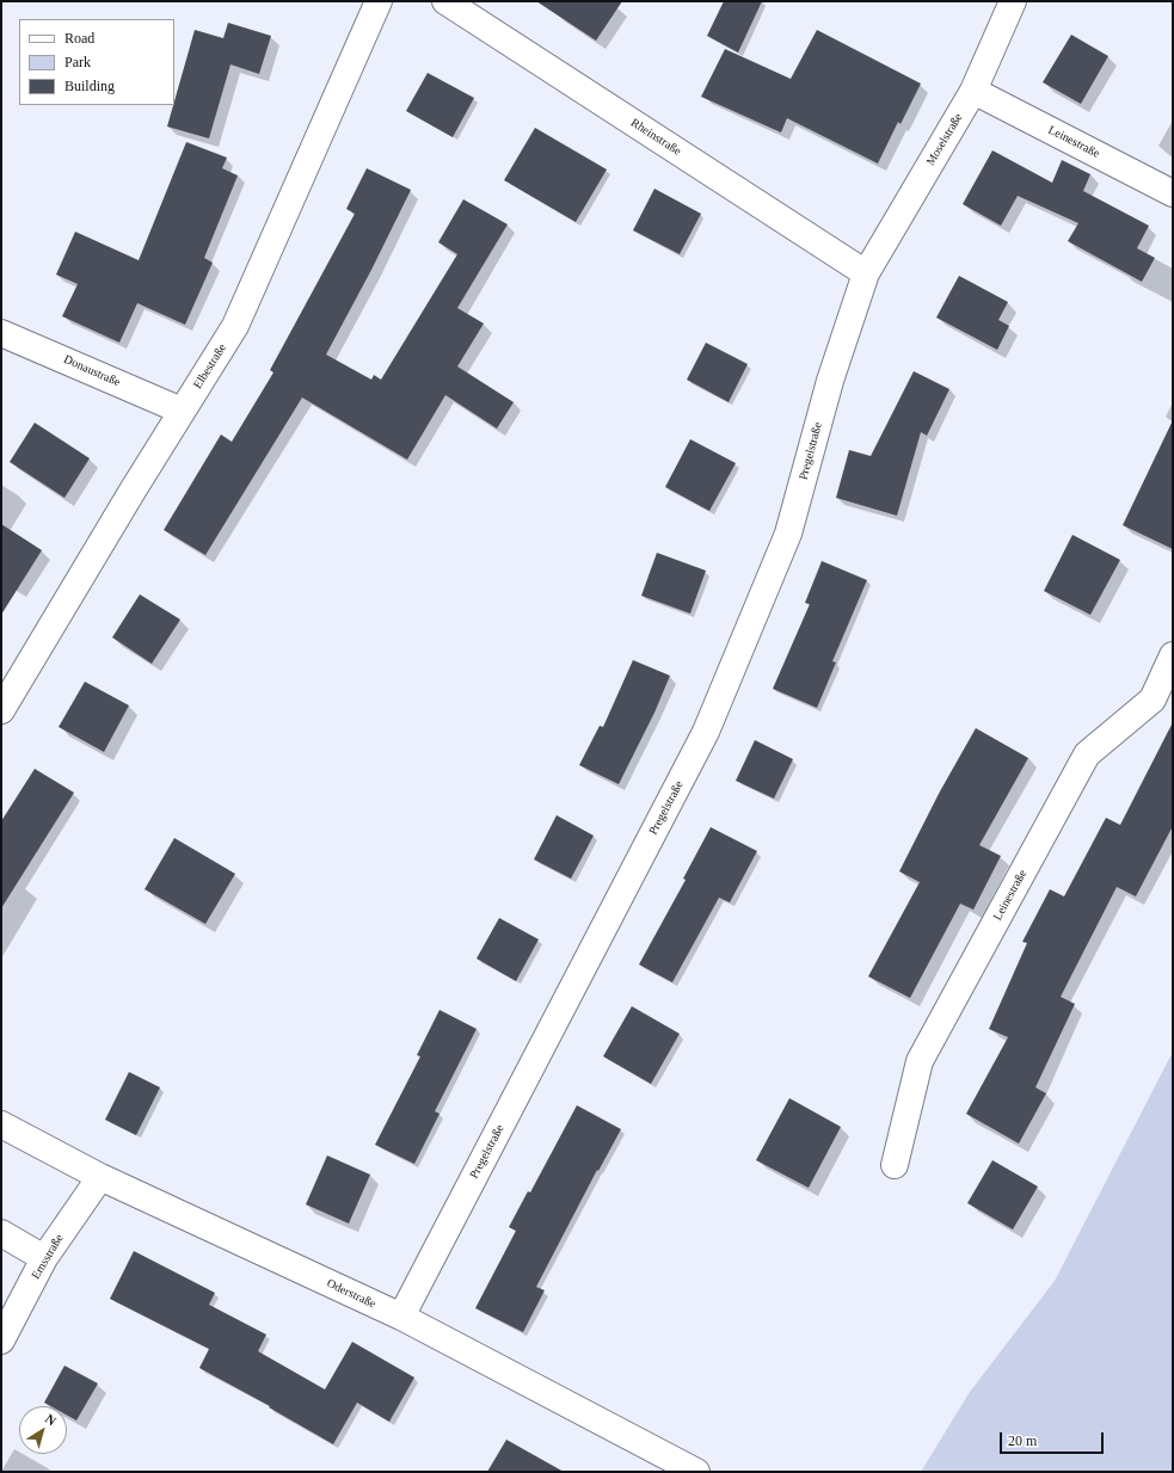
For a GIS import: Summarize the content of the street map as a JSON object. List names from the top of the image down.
{
  "streets": {
    "street": [
      "Rheinstraße",
      "Moselstraße",
      "Leinestraße",
      "Elbestraße",
      "Donaustraße",
      "Pregelstraße",
      "Emsstraße",
      "Oderstraße"
    ]
  },
  "crossings": [
    ["Rheinstraße", "Moselstraße"],
    ["Rheinstraße", "Pregelstraße"],
    ["Moselstraße", "Leinestraße"],
    ["Moselstraße", "Pregelstraße"],
    ["Elbestraße", "Donaustraße"],
    ["Pregelstraße", "Oderstraße"],
    ["Emsstraße", "Oderstraße"]
  ],
  "legend": ["Road", "Park", "Building"],
  "scale_bar": "20 m",
  "north": "top right"
}
